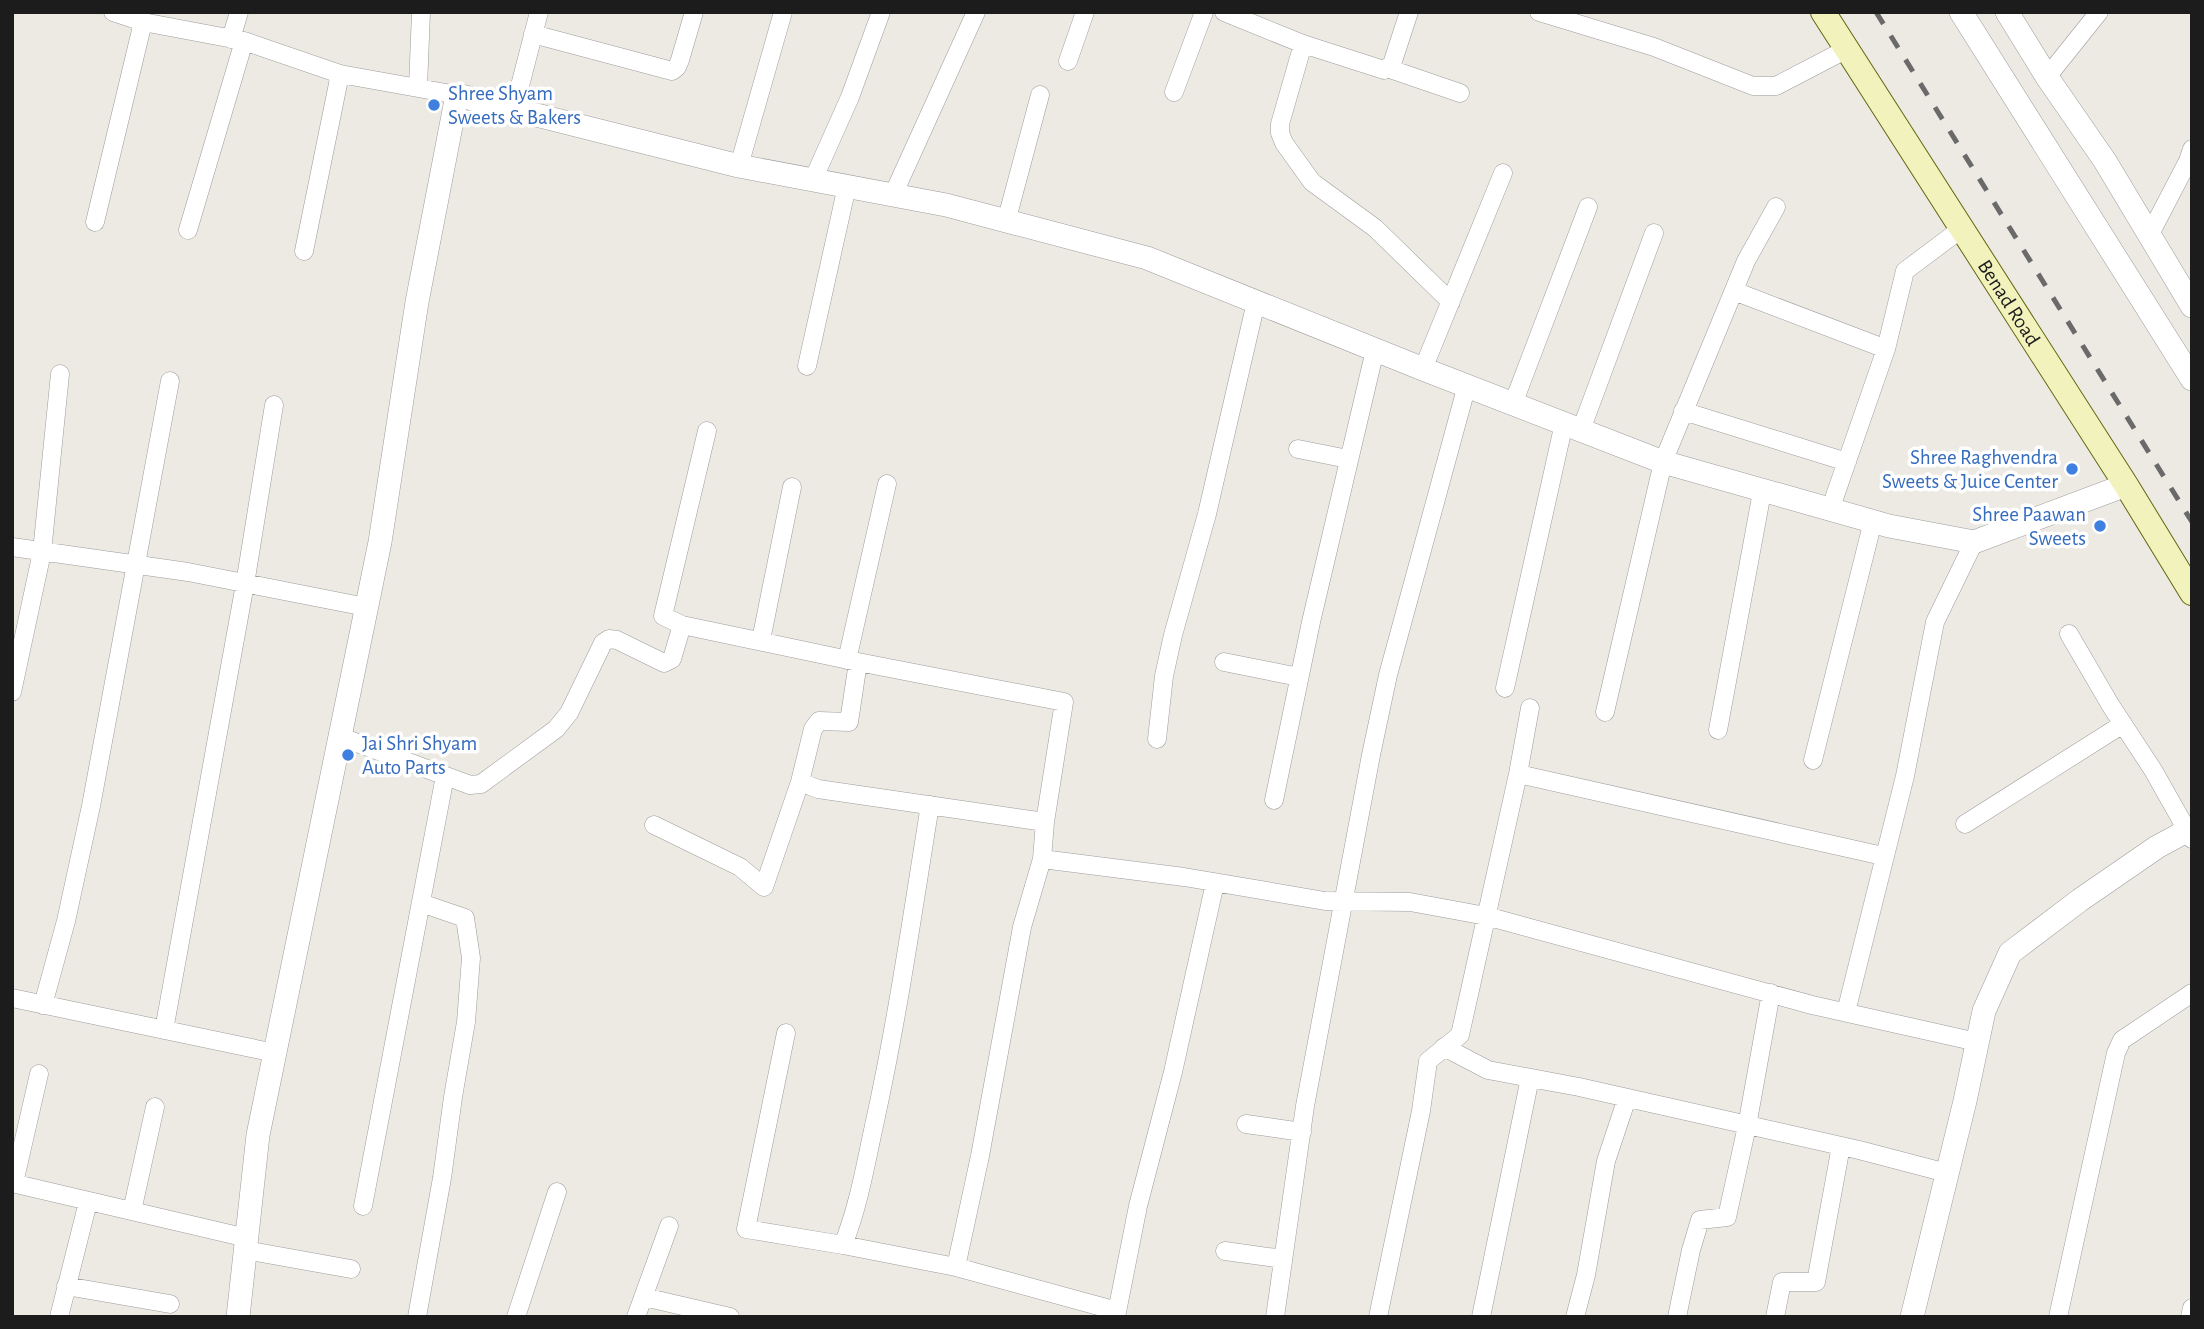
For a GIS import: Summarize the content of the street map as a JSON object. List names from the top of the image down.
{
  "streets": {
    "main road": ["Benad Road"]
  },
  "places": [
    "Shree Shyam Sweets & Bakers",
    "Shree Raghvendra Sweets & Juice Center",
    "Shree Paawan Sweets",
    "Jai Shri Shyam Auto Parts"
  ]
}
